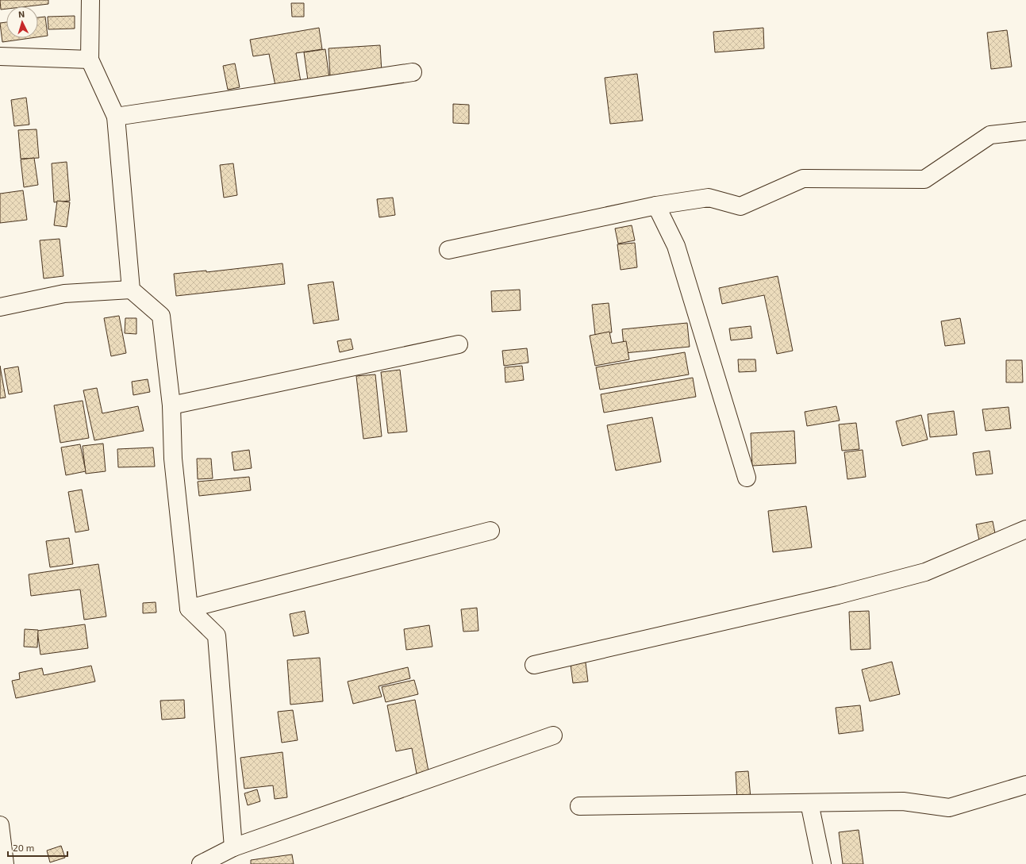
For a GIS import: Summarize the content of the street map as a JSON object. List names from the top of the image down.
{
  "scale_bar": "20 m",
  "north": "top"
}
